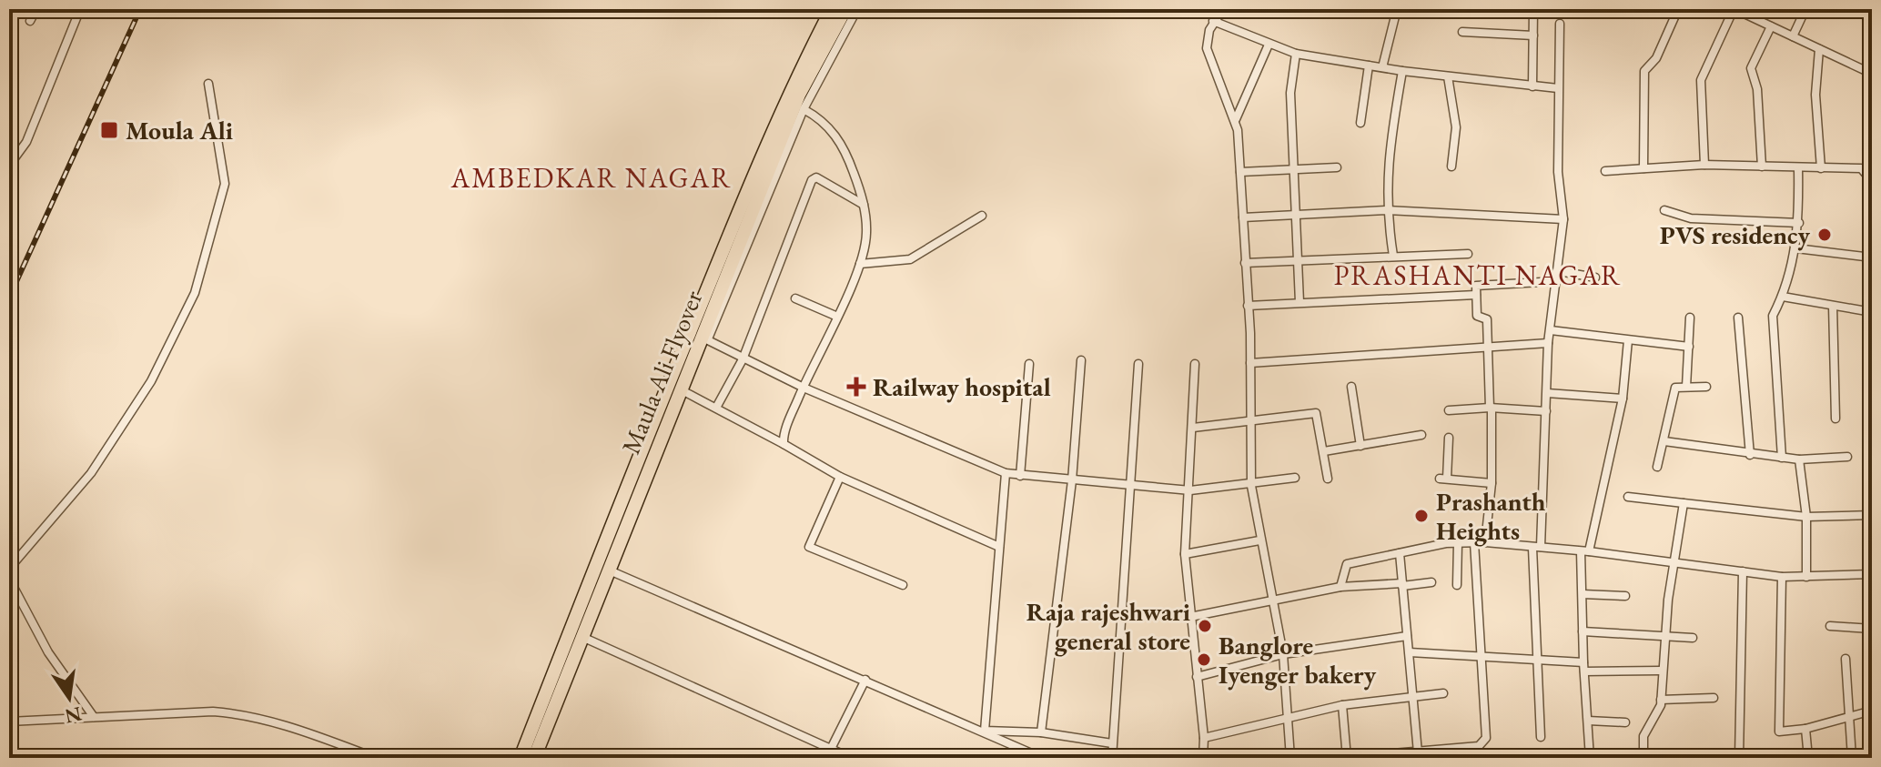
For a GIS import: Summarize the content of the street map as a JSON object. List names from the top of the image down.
{
  "streets": {
    "main road": ["Maula Ali Flyover"]
  },
  "districts": ["AMBEDKAR NAGAR", "PRASHANTI NAGAR"],
  "places": {
    "transit": ["Moula Ali"],
    "other": [
      "PVS residency",
      "Prashanth Heights",
      "Raja rajeshwari general store",
      "Banglore Iyenger bakery"
    ],
    "health": ["Railway hospital"]
  },
  "north": "bottom"
}
